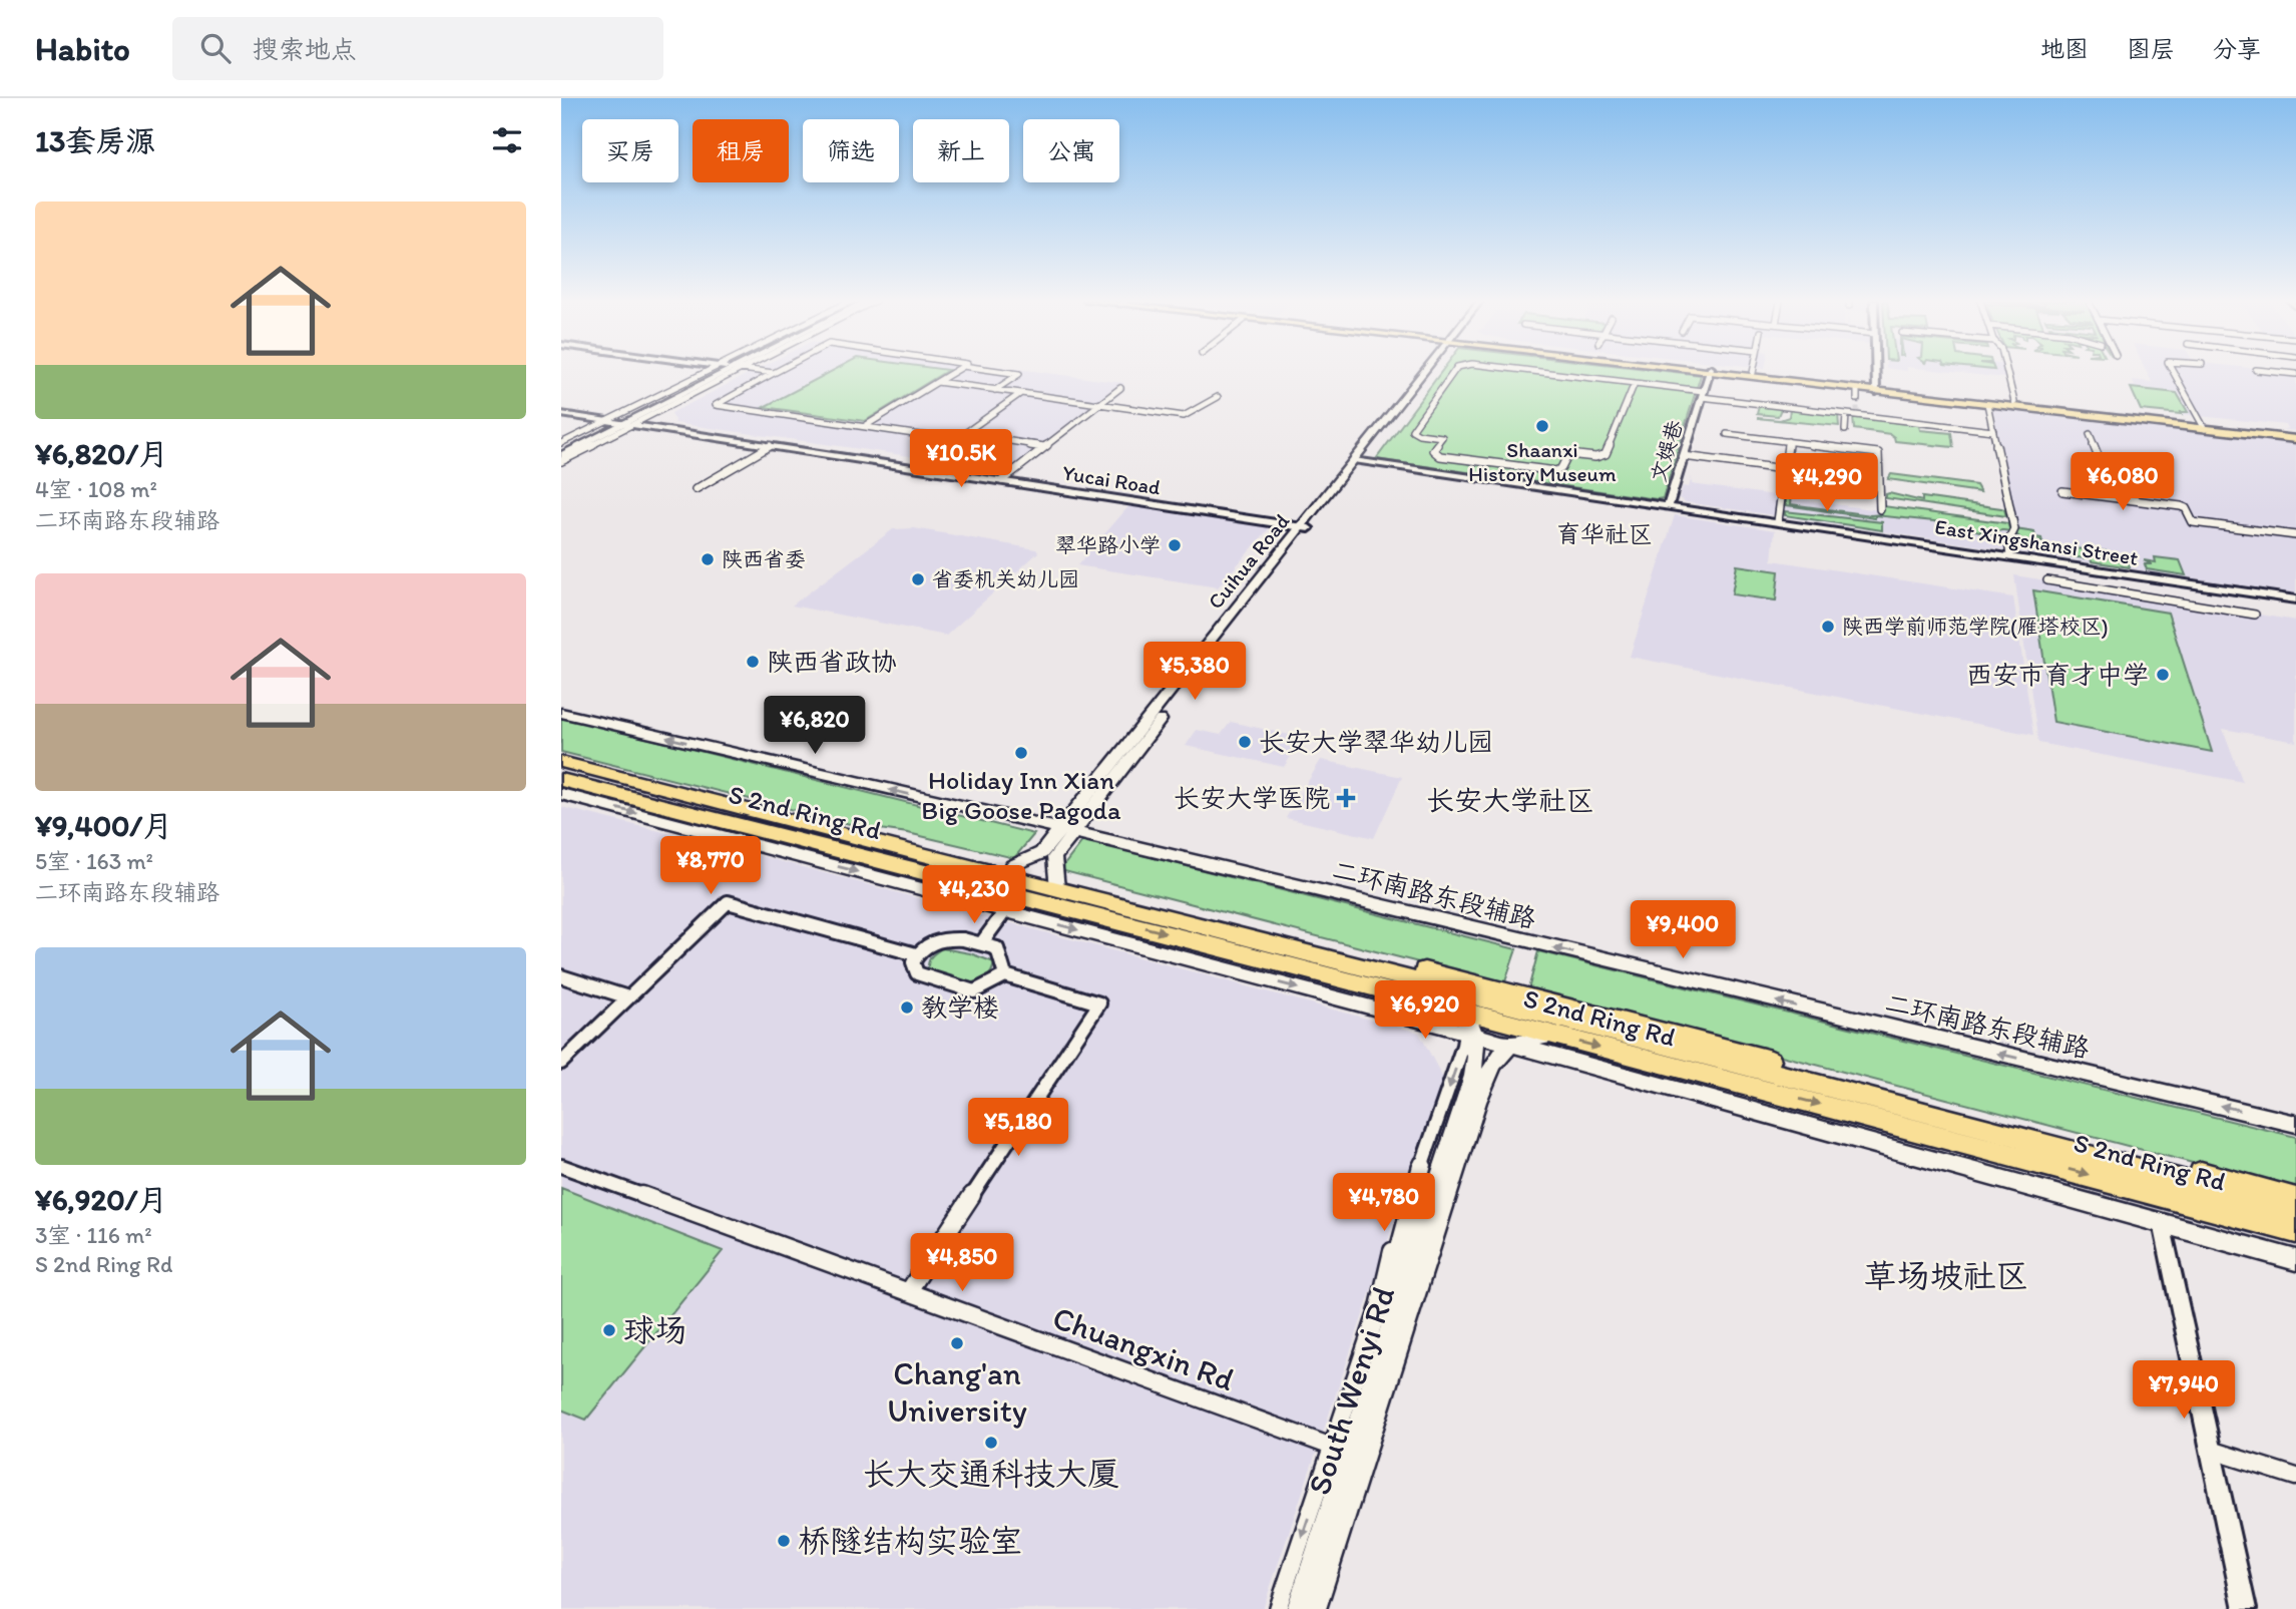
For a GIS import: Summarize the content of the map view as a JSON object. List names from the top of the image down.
{
  "streets": {
    "highway": ["S 2nd Ring Rd"],
    "main road": ["Cuihua Road", "二环南路东段辅路", "South Wenyi Rd"],
    "street": [
      "文娱巷",
      "Yucai Road",
      "East Xingshansi Street",
      "Chuangxin Rd"
    ]
  },
  "crossings": [
    ["文娱巷", "East Xingshansi Street"],
    ["Yucai Road", "Cuihua Road"],
    ["East Xingshansi Street", "Cuihua Road"],
    ["Cuihua Road", "S 2nd Ring Rd"],
    ["Cuihua Road", "二环南路东段辅路"],
    ["S 2nd Ring Rd", "South Wenyi Rd"],
    ["Chuangxin Rd", "South Wenyi Rd"]
  ],
  "districts": ["育华社区", "长安大学社区", "草场坡社区"],
  "places": {
    "other": [
      "Shaanxi History Museum",
      "翠华路小学",
      "陕西省委",
      "省委机关幼儿园",
      "陕西学前师范学院(雁塔校区)",
      "陕西省政协",
      "西安市育才中学",
      "长安大学翠华幼儿园",
      "Holiday Inn Xian Big Goose Pagoda",
      "教学楼",
      "球场",
      "Chang'an University",
      "长大交通科技大厦",
      "桥隧结构实验室"
    ],
    "health": ["长安大学医院"]
  },
  "page": {
    "header": "Habito",
    "search": "搜索地点",
    "nav": ["地图", "图层", "分享"],
    "heading": "13套房源",
    "chip": [
      "买房",
      "租房",
      "筛选",
      "新上",
      "公寓"
    ],
    "list": [
      {
        "name": "¥6,820/月",
        "note": "4室 · 108 m² · 二环南路东段辅路"
      },
      {
        "name": "¥9,400/月",
        "note": "5室 · 163 m² · 二环南路东段辅路"
      },
      {
        "name": "¥6,920/月",
        "note": "3室 · 116 m² · S 2nd Ring Rd"
      }
    ],
    "price": [
      "¥10.5K",
      "¥6,080",
      "¥4,290",
      "¥5,380",
      "¥6,820",
      "¥8,770",
      "¥4,230",
      "¥9,400",
      "¥6,920",
      "¥5,180",
      "¥4,780",
      "¥4,850",
      "¥7,940"
    ]
  }
}
